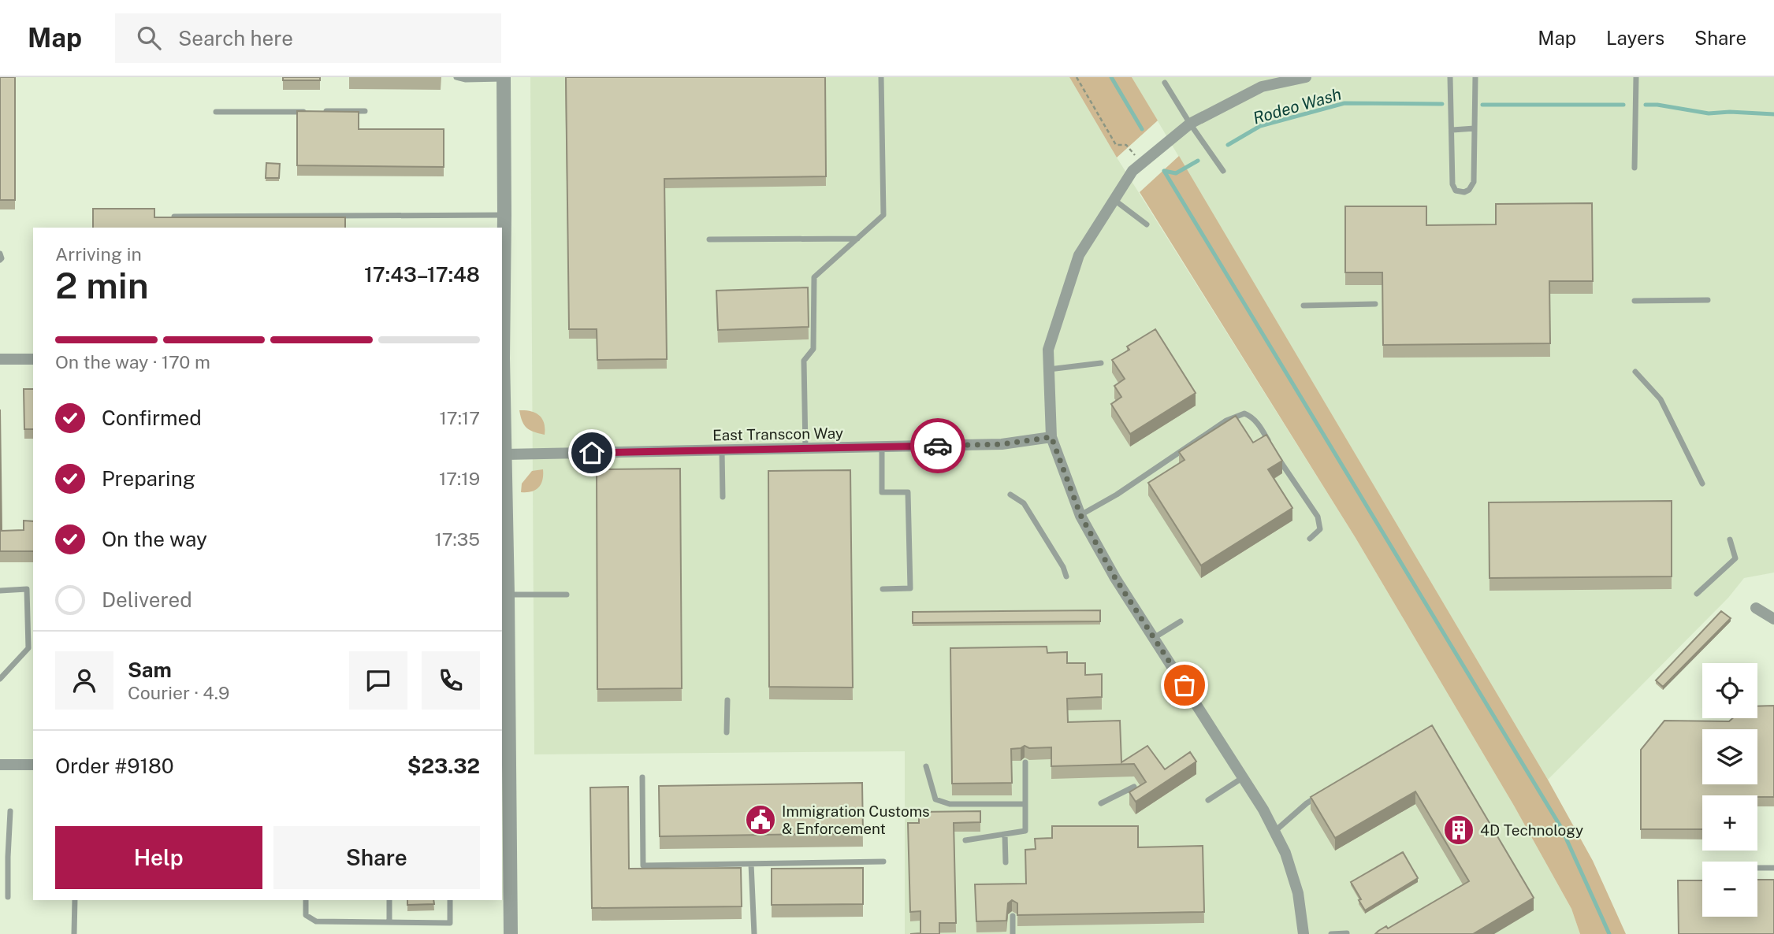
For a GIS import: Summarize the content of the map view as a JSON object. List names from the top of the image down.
{
  "streets": {
    "street": ["East Transcon Way"]
  },
  "water": ["Rodeo Wash"],
  "places": {
    "public building": ["Immigration Customs & Enforcement"],
    "building": ["4D Technology"]
  },
  "page": {
    "header": "Map",
    "search": "Search here",
    "nav": ["Map", "Layers", "Share"],
    "heading": ["2 min", "Arriving in", "17:43–17:48"],
    "panel": [
      "Sam",
      "Courier · 4.9",
      "Order #9180",
      "$23.32"
    ],
    "bar": "On the way · 170 m",
    "list": [
      ["Confirmed", "17:17"],
      ["Preparing", "17:19"],
      ["On the way", "17:35"],
      "Delivered"
    ],
    "map_buttons": ["+", "−"],
    "buttons": ["Help", "Share"]
  }
}
